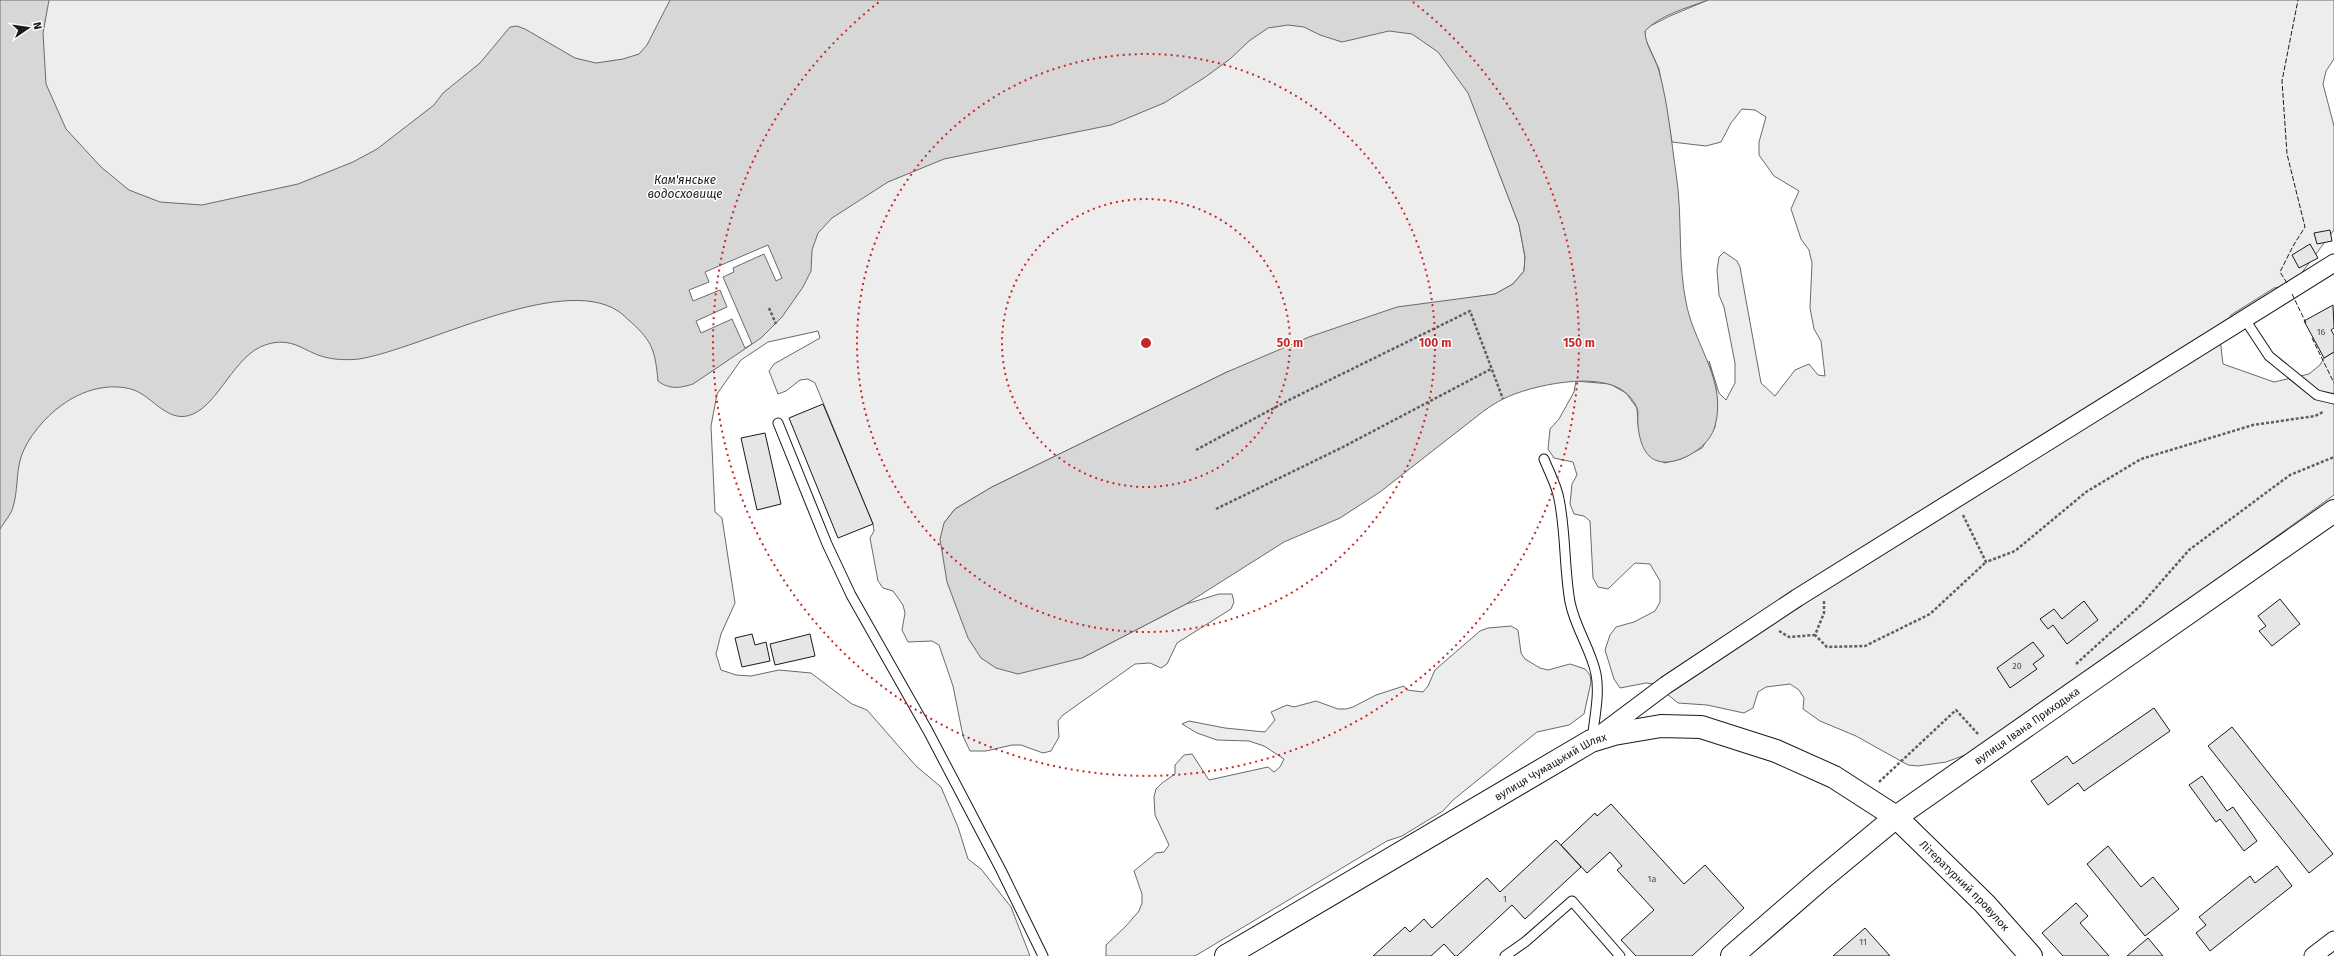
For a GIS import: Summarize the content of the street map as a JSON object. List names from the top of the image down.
{
  "streets": {
    "main road": ["вулиця Івана Приходька", "вулиця Чумацький Шлях", "Літературний провулок"]
  },
  "crossings": [
    ["вулиця Івана Приходька", "вулиця Чумацький Шлях"],
    ["вулиця Івана Приходька", "Літературний провулок"],
    ["вулиця Чумацький Шлях", "Літературний провулок"]
  ],
  "water": ["Кам'янське водосховище"],
  "house_numbers": [
    "16",
    "20",
    "1а",
    "1",
    "11"
  ],
  "north": "right",
  "rings": ["50 m", "100 m", "150 m"]
}
